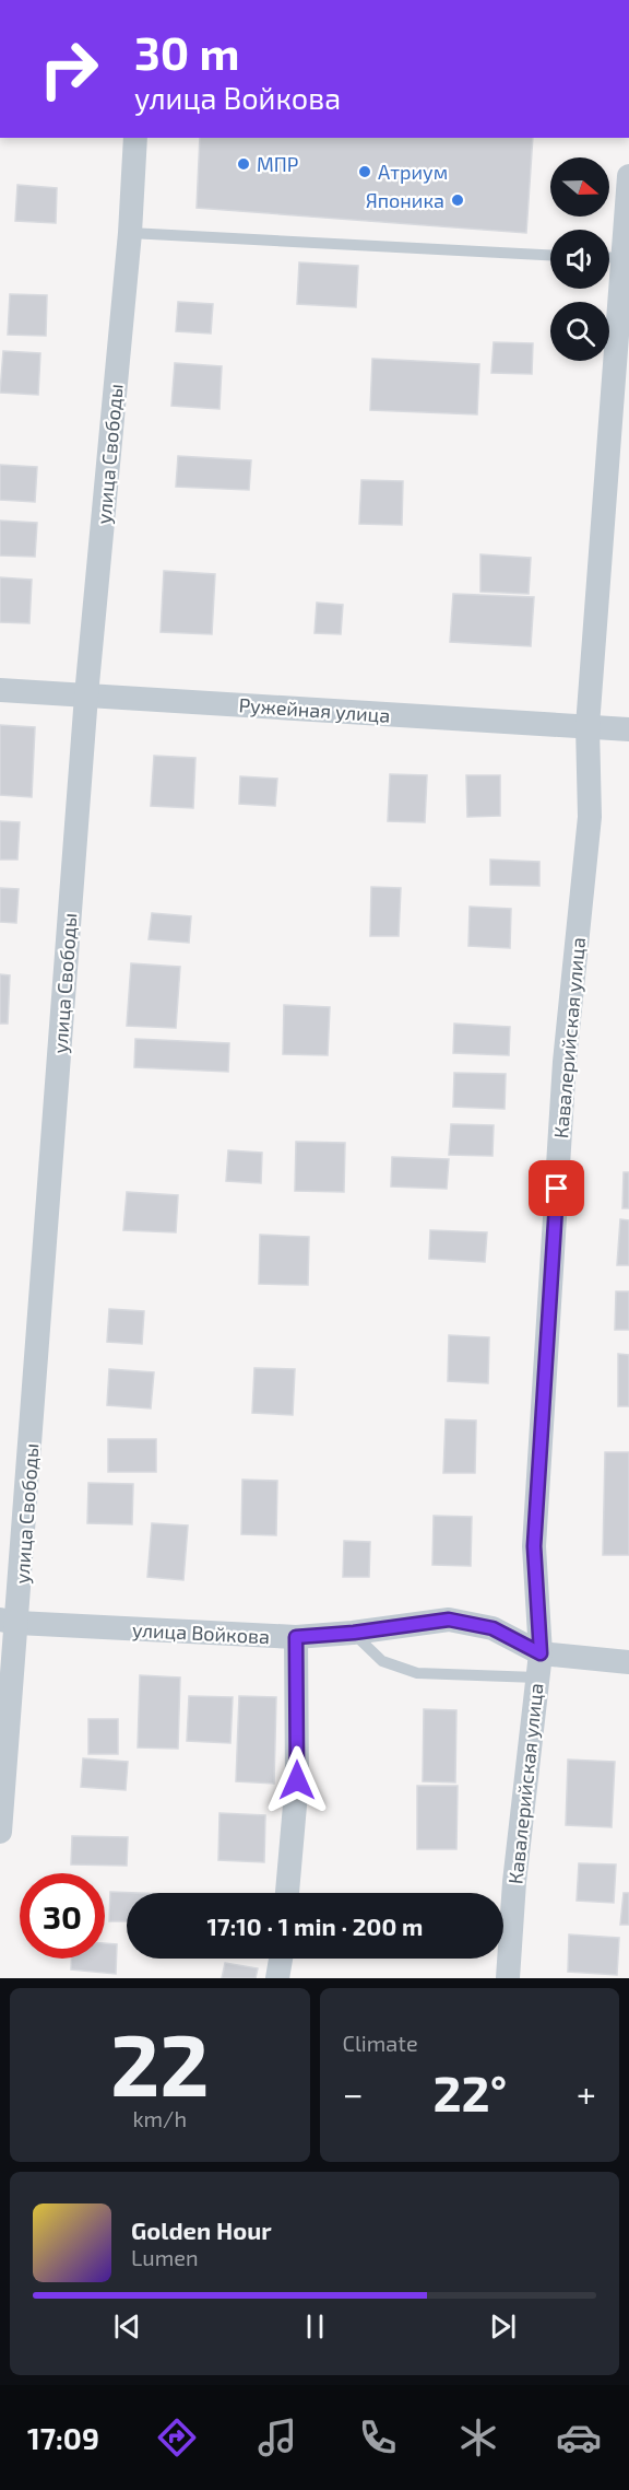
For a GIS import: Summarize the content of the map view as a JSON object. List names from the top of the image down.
{
  "streets": {
    "street": [
      "улица Свободы",
      "Ружейная улица",
      "Кавалерийская улица",
      "улица Войкова"
    ]
  },
  "crossings": [
    ["улица Свободы", "Ружейная улица"],
    ["улица Свободы", "улица Войкова"],
    ["Ружейная улица", "Кавалерийская улица"],
    ["Кавалерийская улица", "улица Войкова"]
  ],
  "places": ["МПР", "Атриум", "Японика"],
  "north": "right",
  "page": {
    "turn": ["30 m", "улица Войкова"],
    "limit": "30",
    "trip": "17:10 · 1 min · 200 m",
    "tile": [
      ["22", "km/h"],
      "Climate"
    ],
    "heat": ["−", "22°", "+"],
    "song": ["Golden Hour", "Lumen"],
    "tabs": "17:09"
  }
}
